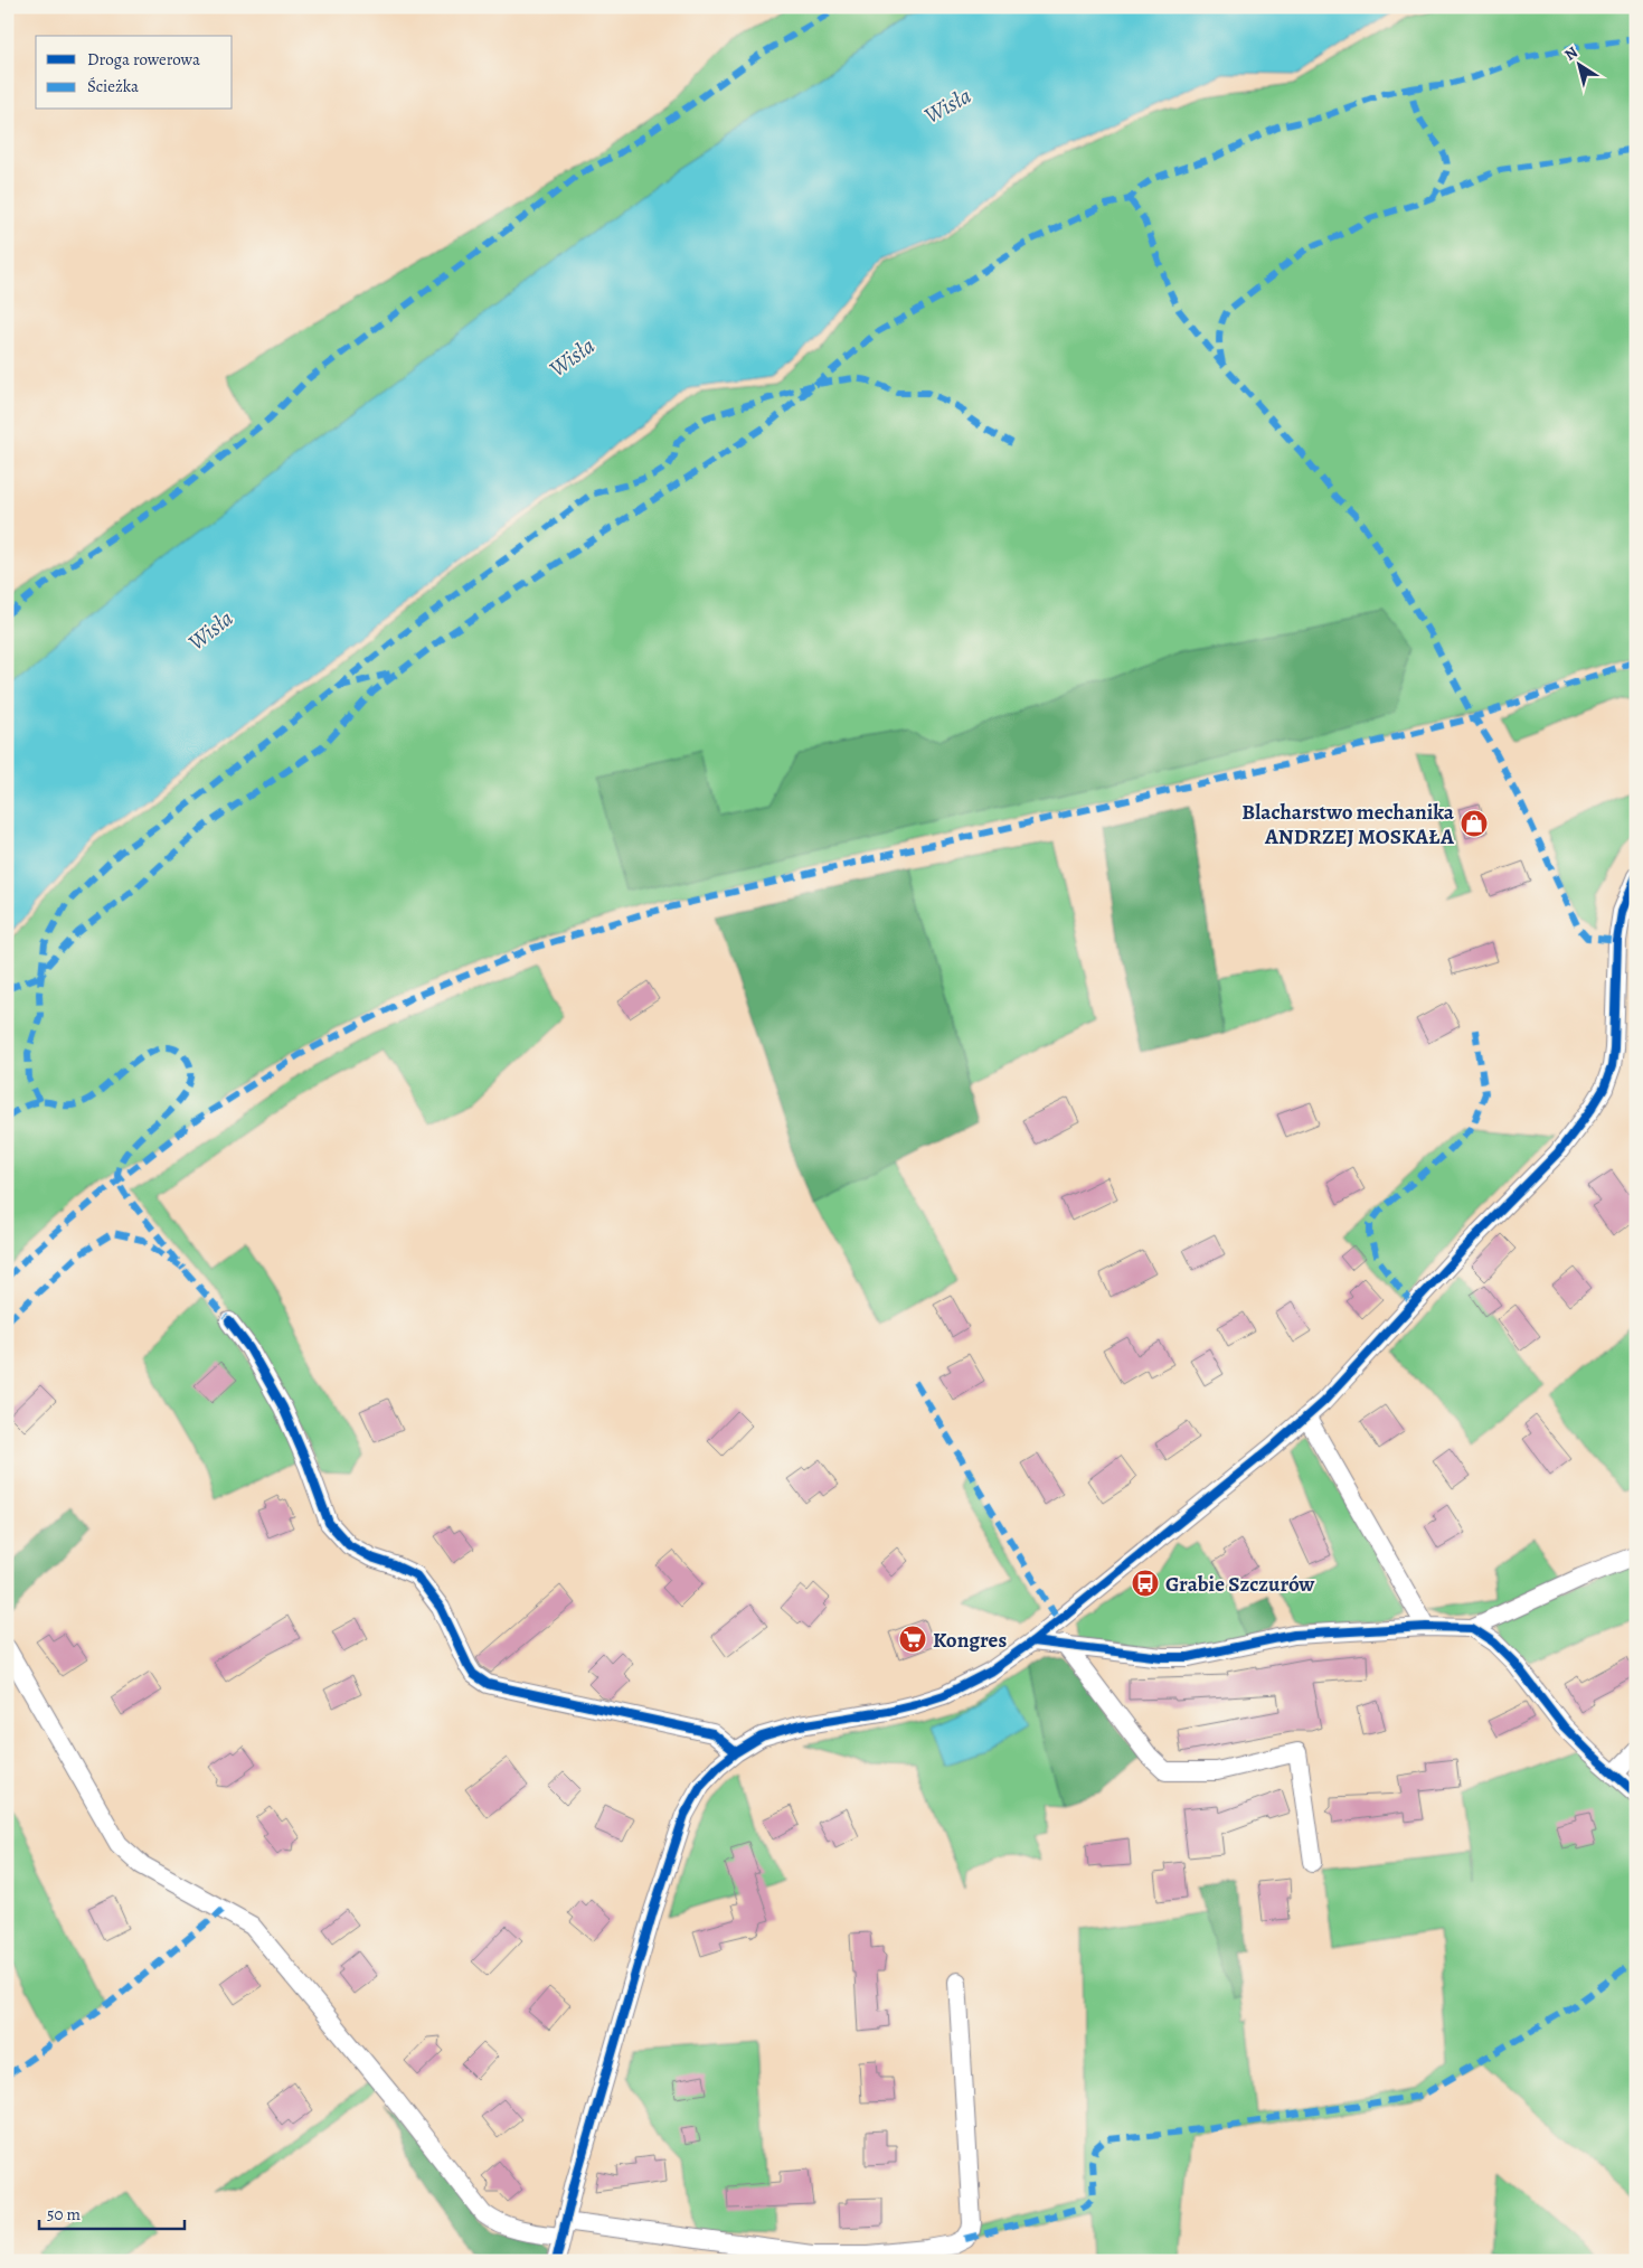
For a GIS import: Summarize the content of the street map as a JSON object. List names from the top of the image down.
{
  "water": ["Wisła"],
  "places": {
    "shop": ["Blacharstwo mechanika ANDRZEJ MOSKAŁA"],
    "bus stop": ["Grabie Szczurów"],
    "supermarket": ["Kongres"]
  },
  "legend": ["Droga rowerowa", "Ścieżka"],
  "scale_bar": "50 m",
  "north": "top left"
}
